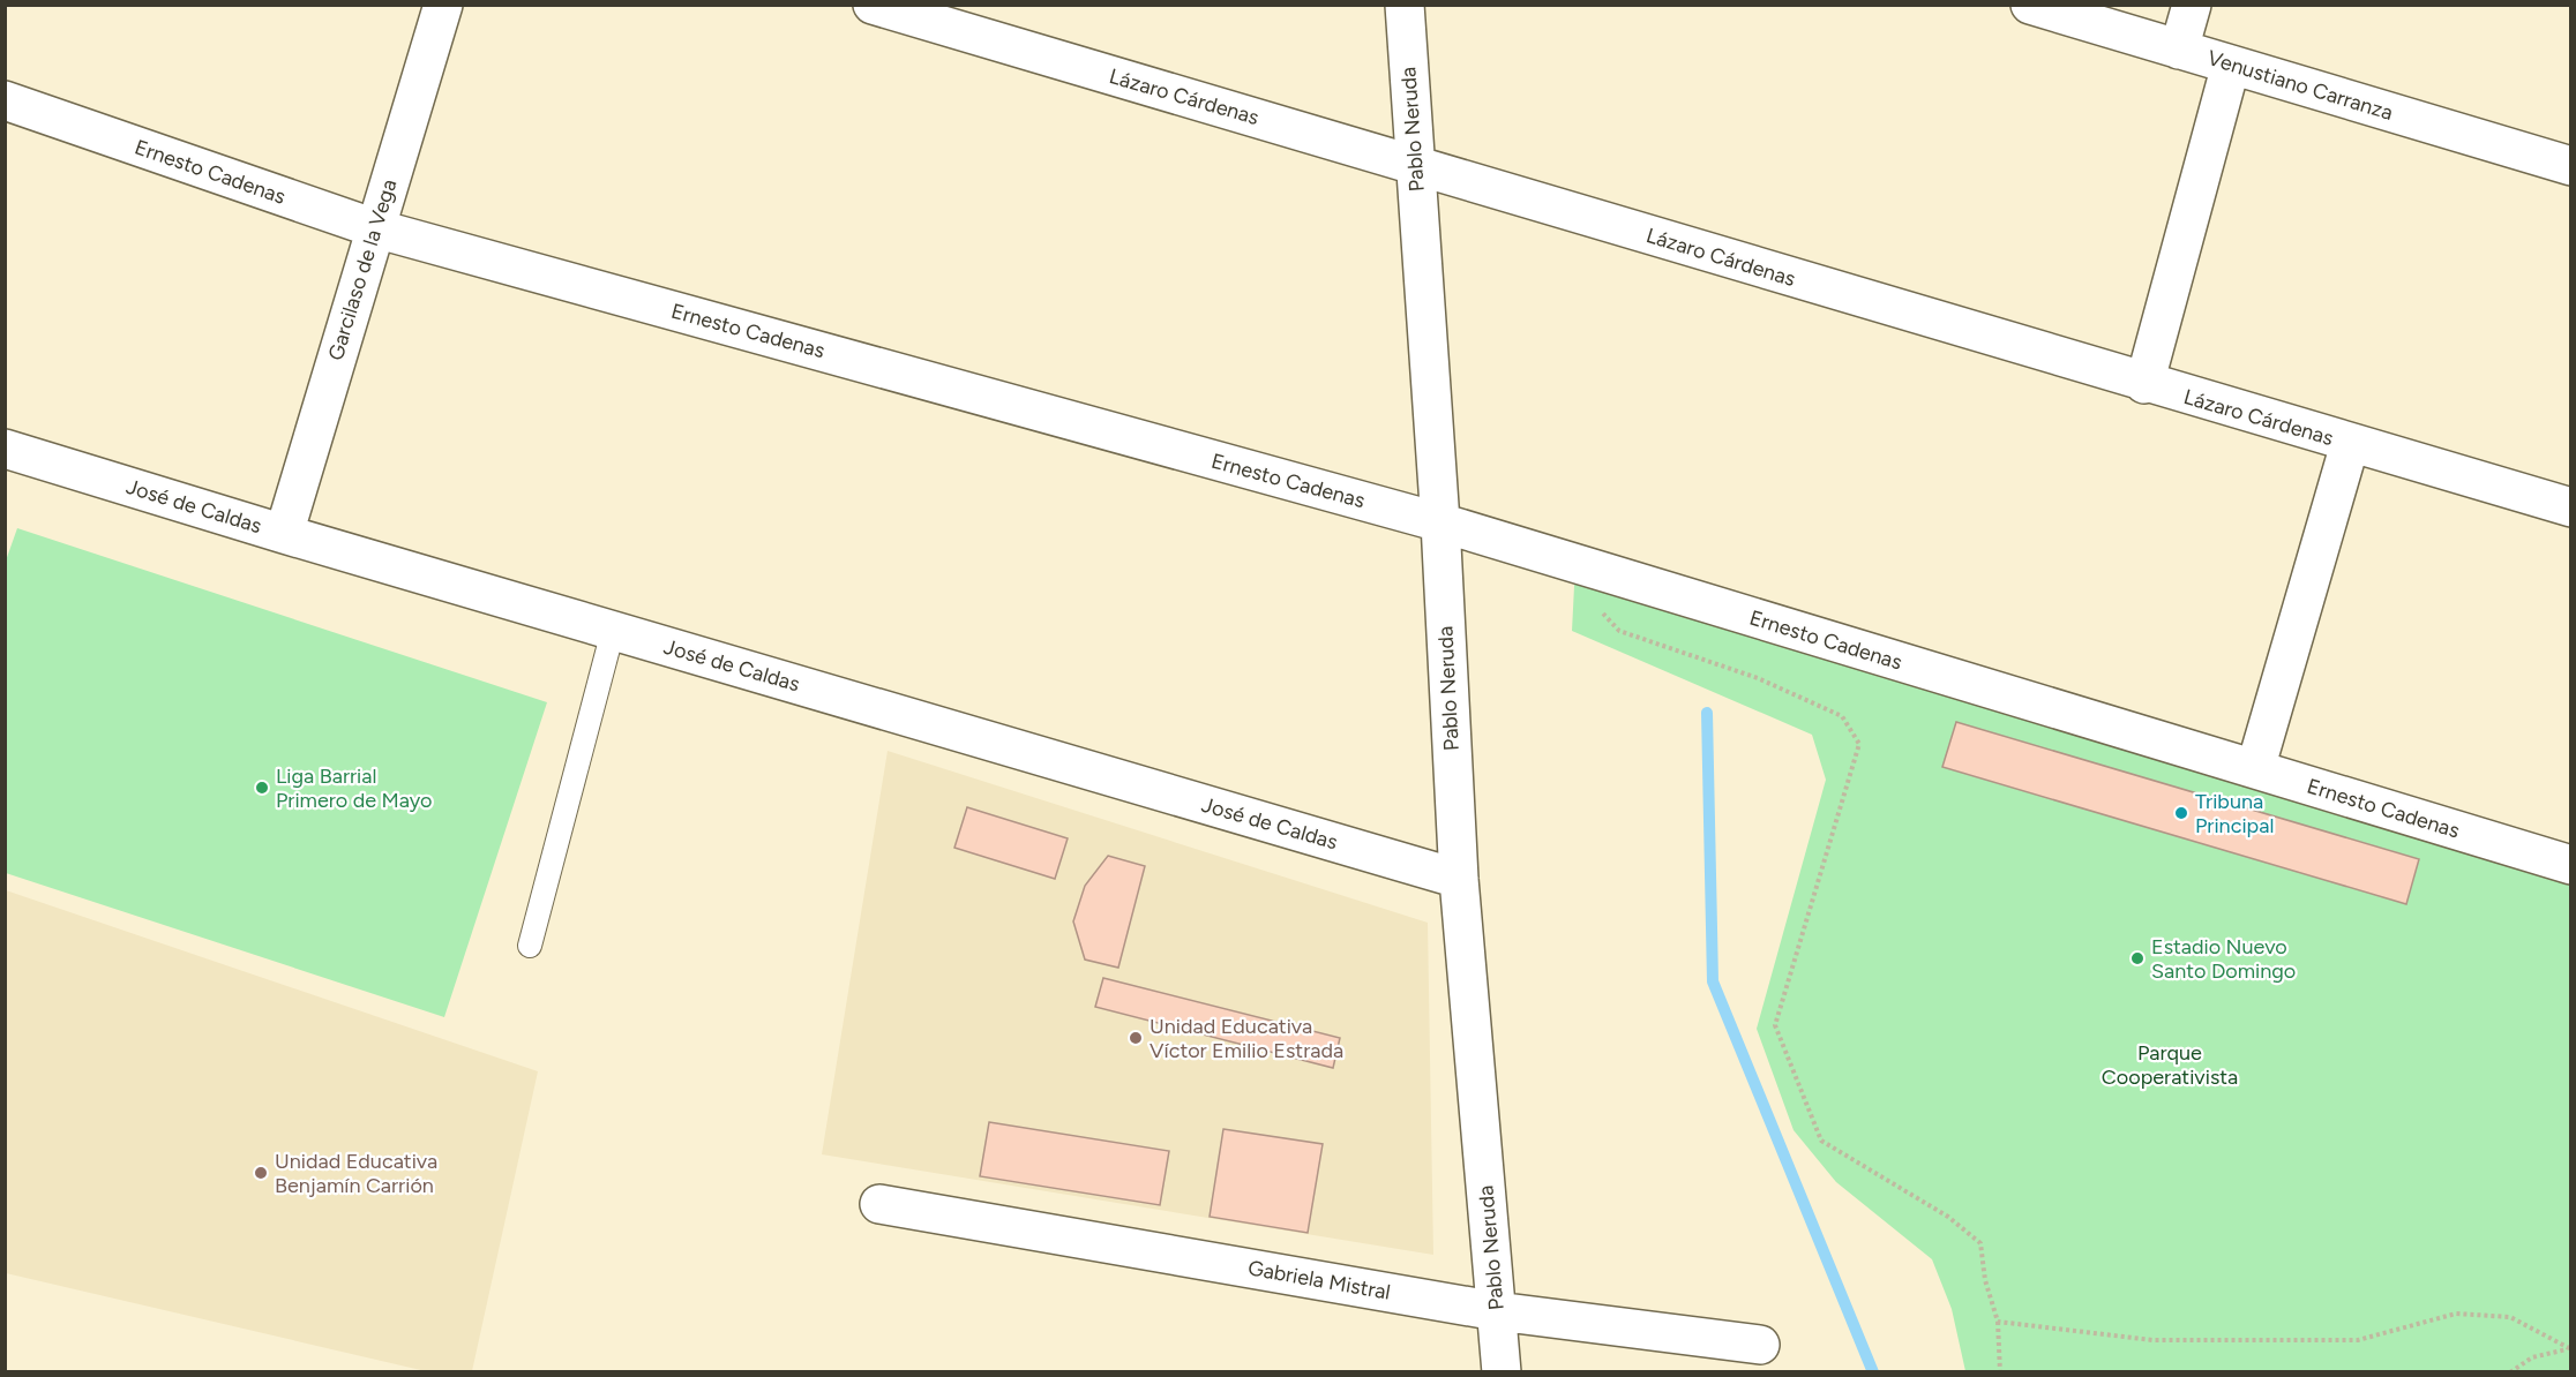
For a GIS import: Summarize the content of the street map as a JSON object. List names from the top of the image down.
{
  "streets": {
    "street": [
      "Venustiano Carranza",
      "Lázaro Cárdenas",
      "Pablo Neruda",
      "Ernesto Cadenas",
      "Garcilaso de la Vega",
      "José de Caldas",
      "Gabriela Mistral"
    ]
  },
  "crossings": [
    ["Lázaro Cárdenas", "Pablo Neruda"],
    ["Pablo Neruda", "Ernesto Cadenas"],
    ["Pablo Neruda", "José de Caldas"],
    ["Pablo Neruda", "Gabriela Mistral"],
    ["Ernesto Cadenas", "Garcilaso de la Vega"],
    ["Garcilaso de la Vega", "José de Caldas"]
  ],
  "parks": ["Parque Cooperativista"],
  "places": [
    "Liga Barrial Primero de Mayo",
    "Tribuna Principal",
    "Estadio Nuevo Santo Domingo",
    "Unidad Educativa Víctor Emilio Estrada",
    "Unidad Educativa Benjamín Carrión"
  ]
}
